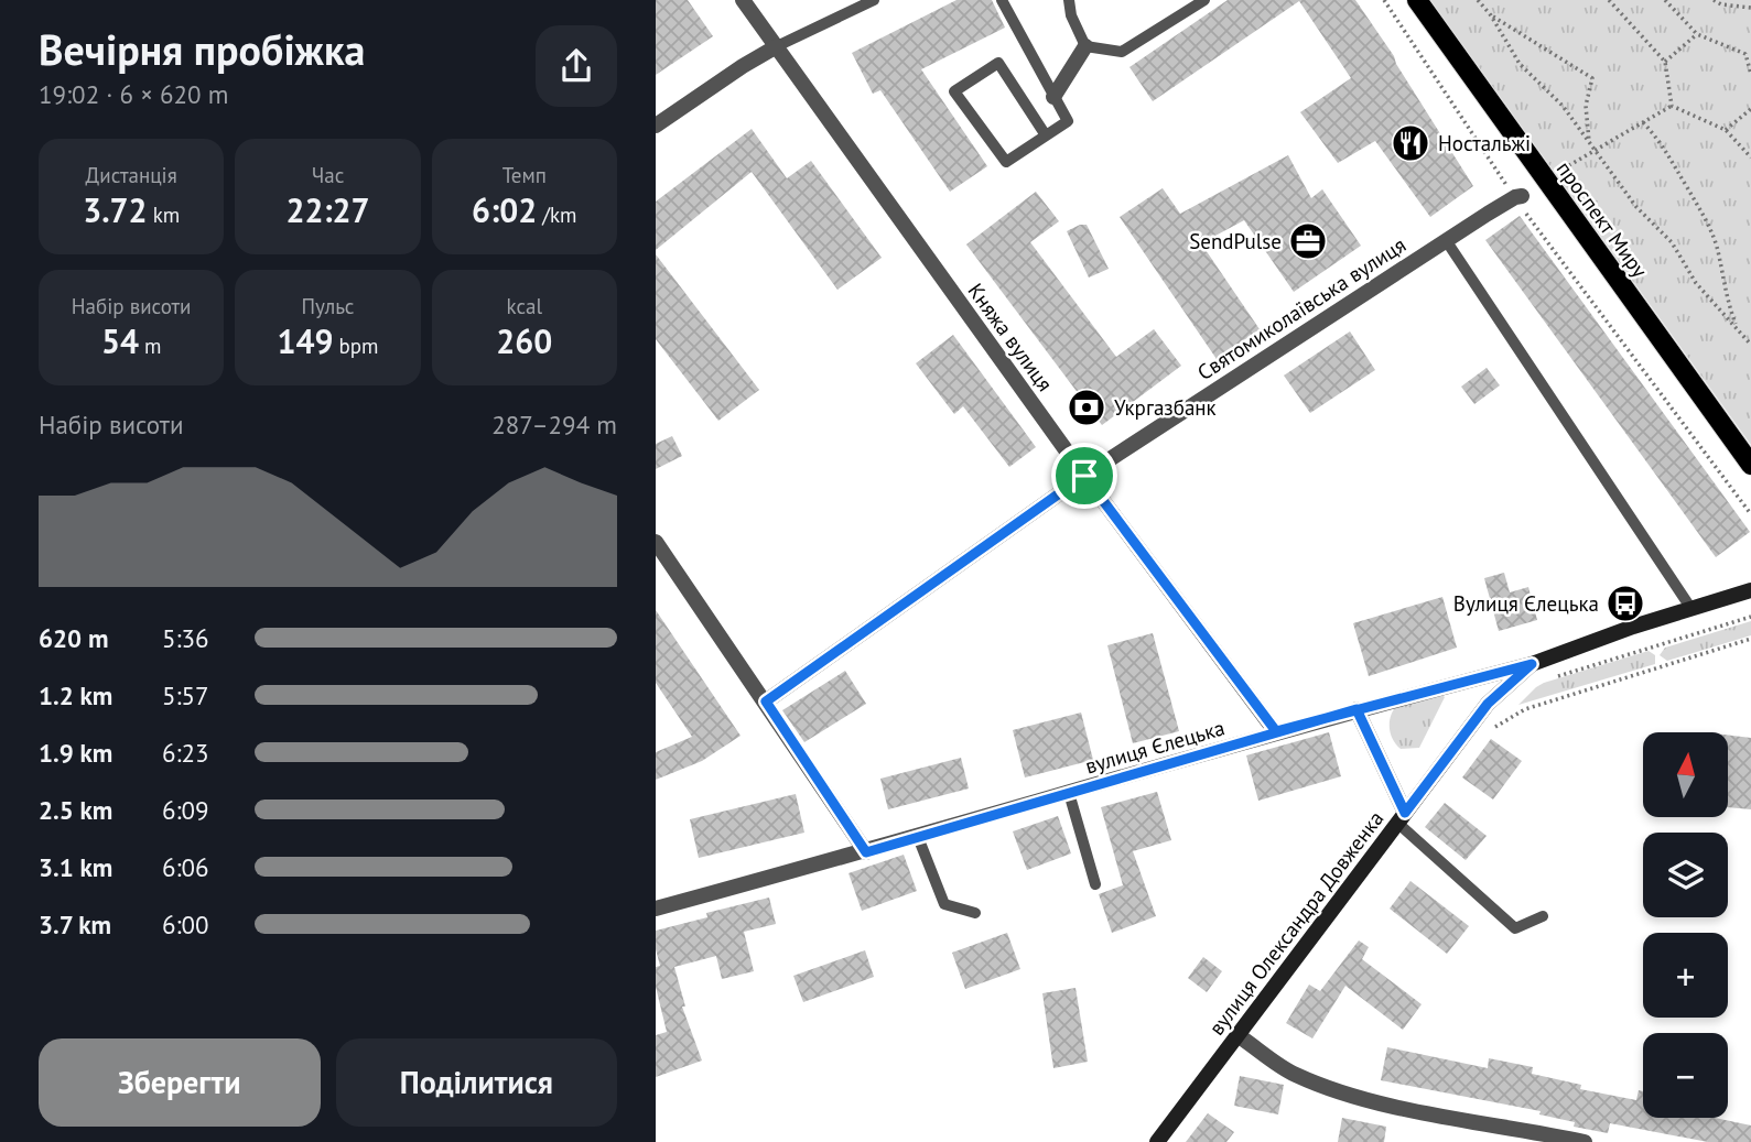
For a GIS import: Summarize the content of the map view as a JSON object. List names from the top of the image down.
{
  "streets": {
    "main road": ["проспект Миру", "вулиця Єлецька", "вулиця Олександра Довженка"],
    "street": ["Святомиколаївська вулиця", "Княжа вулиця"]
  },
  "crossings": [
    ["Святомиколаївська вулиця", "Княжа вулиця"],
    ["Княжа вулиця", "вулиця Єлецька"],
    ["вулиця Єлецька", "вулиця Олександра Довженка"]
  ],
  "places": {
    "restaurant": ["Ностальжі"],
    "office": ["SendPulse"],
    "bank": ["Укргазбанк"],
    "bus stop": ["Вулиця Єлецька"]
  },
  "north": "top",
  "page": {
    "heading": ["Вечірня пробіжка", "19:02 · 6 × 620 m"],
    "stats": [
      ["Дистанція", "3.72 km"],
      ["Час", "22:27"],
      ["Темп", "6:02 /km"],
      ["Набір висоти", "54 m"],
      ["Пульс", "149 bpm"],
      ["kcal", "260"]
    ],
    "chart": ["Набір висоти", "287–294 m"],
    "list": [
      {
        "name": "620 m",
        "note": "5:36"
      },
      {
        "name": "1.2 km",
        "note": "5:57"
      },
      {
        "name": "1.9 km",
        "note": "6:23"
      },
      {
        "name": "2.5 km",
        "note": "6:09"
      },
      {
        "name": "3.1 km",
        "note": "6:06"
      },
      {
        "name": "3.7 km",
        "note": "6:00"
      }
    ],
    "map_buttons": ["+", "−"],
    "buttons": ["Зберегти", "Поділитися"]
  }
}
